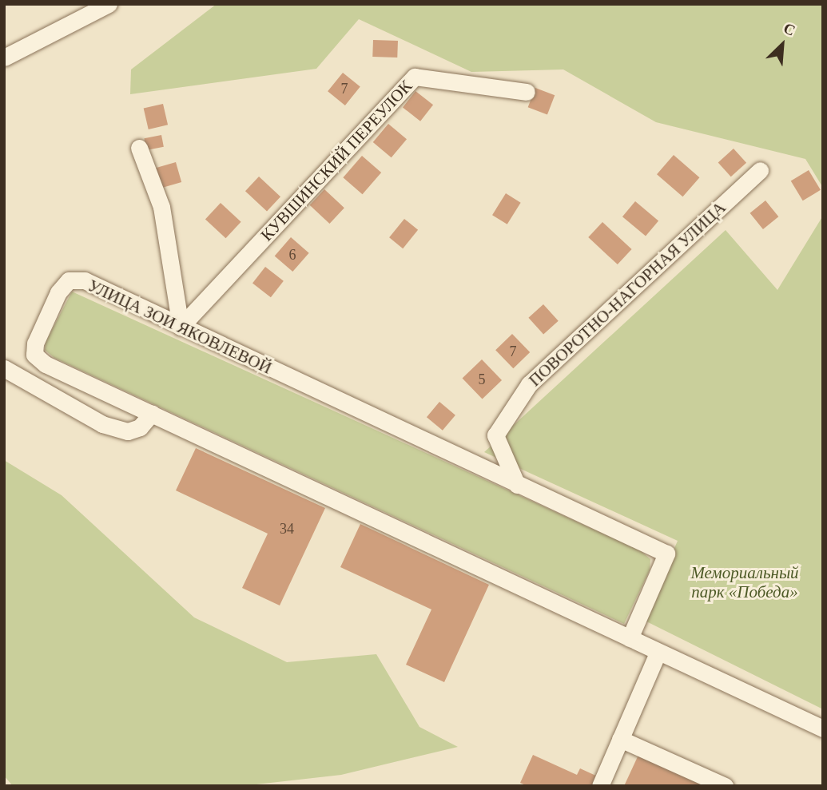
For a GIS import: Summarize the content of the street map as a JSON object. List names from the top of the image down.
{
  "streets": {
    "street": ["КУВШИНСКИЙ ПЕРЕУЛОК", "ПОВОРОТНО-НАГОРНАЯ УЛИЦА", "УЛИЦА ЗОИ ЯКОВЛЕВОЙ"]
  },
  "crossings": [
    ["КУВШИНСКИЙ ПЕРЕУЛОК", "УЛИЦА ЗОИ ЯКОВЛЕВОЙ"],
    ["ПОВОРОТНО-НАГОРНАЯ УЛИЦА", "УЛИЦА ЗОИ ЯКОВЛЕВОЙ"]
  ],
  "parks": ["Мемориальный парк «Победа»"],
  "house_numbers": [
    "7",
    "6",
    "7",
    "5",
    "34"
  ],
  "north": "top right"
}
